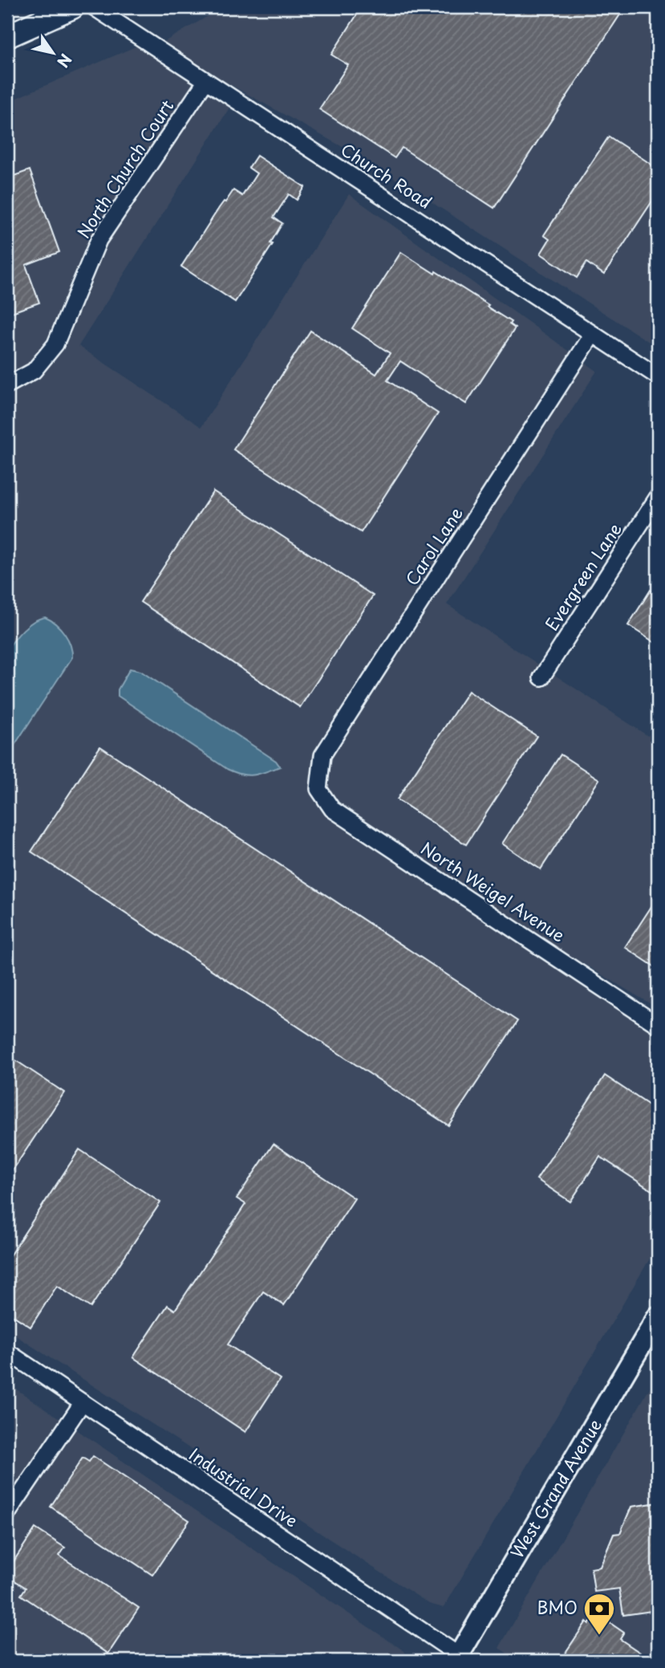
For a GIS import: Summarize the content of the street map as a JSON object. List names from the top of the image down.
{
  "streets": {
    "main road": ["West Grand Avenue"],
    "street": [
      "North Church Court",
      "Church Road",
      "Carol Lane",
      "Evergreen Lane",
      "North Weigel Avenue",
      "Industrial Drive"
    ]
  },
  "crossings": [
    ["North Church Court", "Church Road"],
    ["Church Road", "Carol Lane"],
    ["Carol Lane", "North Weigel Avenue"],
    ["Industrial Drive", "West Grand Avenue"]
  ],
  "places": {
    "bank": ["BMO"]
  },
  "north": "bottom right"
}
